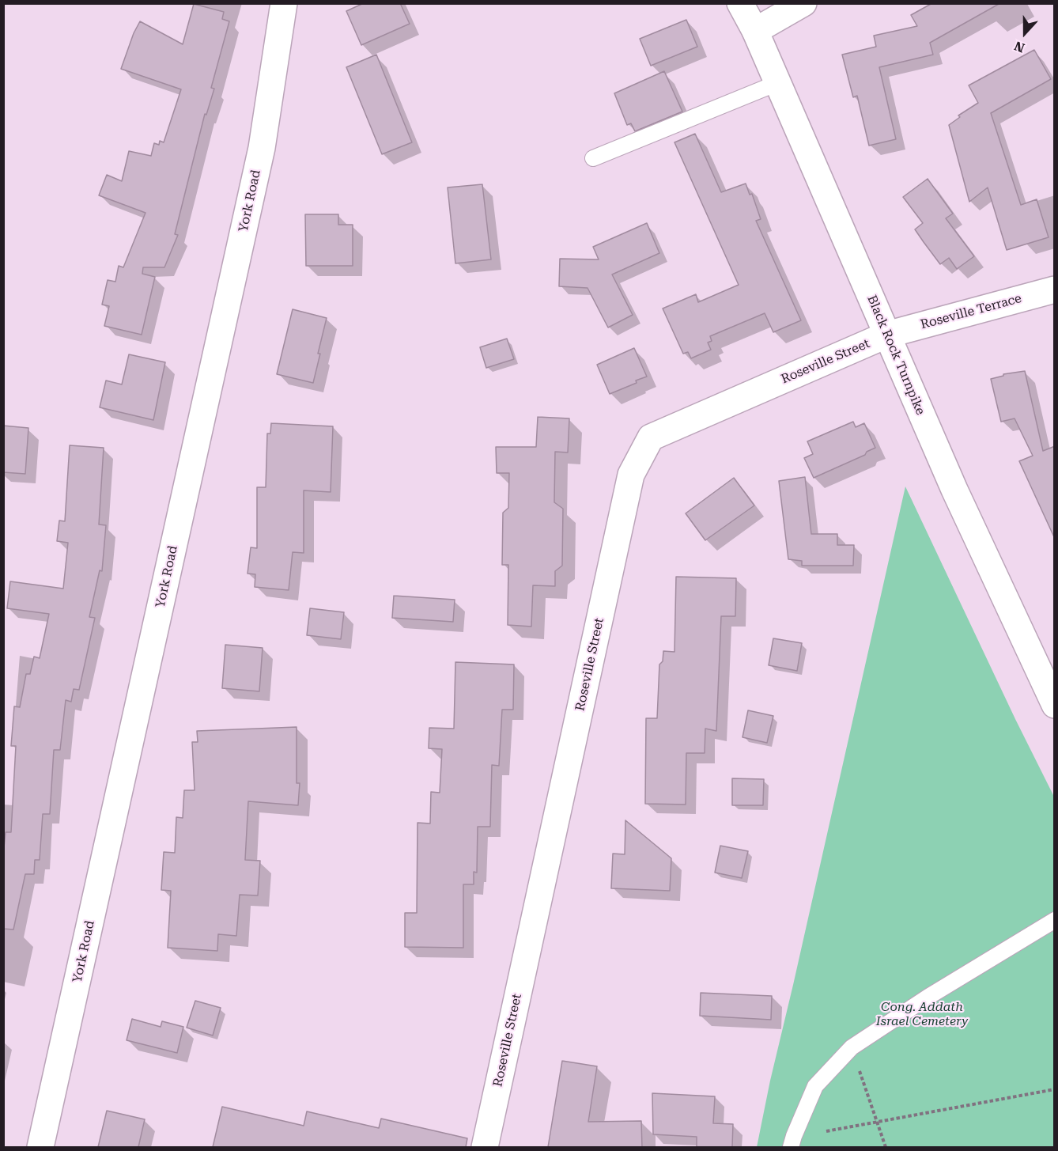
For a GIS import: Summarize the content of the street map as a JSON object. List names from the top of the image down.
{
  "streets": {
    "street": [
      "York Road",
      "Roseville Terrace",
      "Black Rock Turnpike",
      "Roseville Street"
    ]
  },
  "crossings": [
    ["Roseville Terrace", "Black Rock Turnpike"],
    ["Roseville Terrace", "Roseville Street"],
    ["Black Rock Turnpike", "Roseville Street"]
  ],
  "parks": ["Cong. Addath Israel Cemetery"],
  "north": "bottom"
}
